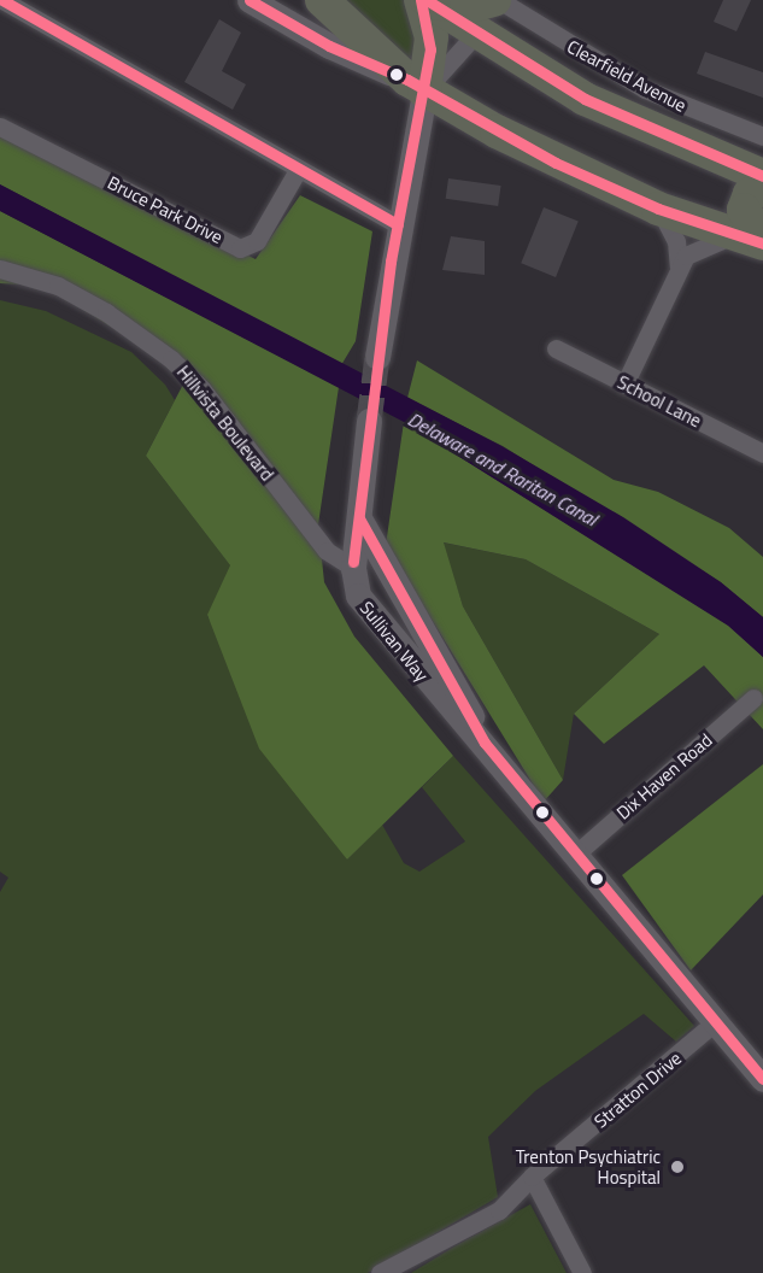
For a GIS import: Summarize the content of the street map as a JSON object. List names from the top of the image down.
{
  "streets": {
    "main road": ["Sullivan Way"],
    "street": [
      "Clearfield Avenue",
      "Bruce Park Drive",
      "School Lane",
      "Hillvista Boulevard",
      "Dix Haven Road",
      "Stratton Drive"
    ]
  },
  "crossings": [
    ["Hillvista Boulevard", "Sullivan Way"],
    ["Sullivan Way", "Dix Haven Road"],
    ["Sullivan Way", "Stratton Drive"]
  ],
  "water": ["Delaware and Raritan Canal"],
  "places": ["Trenton Psychiatric Hospital"]
}
